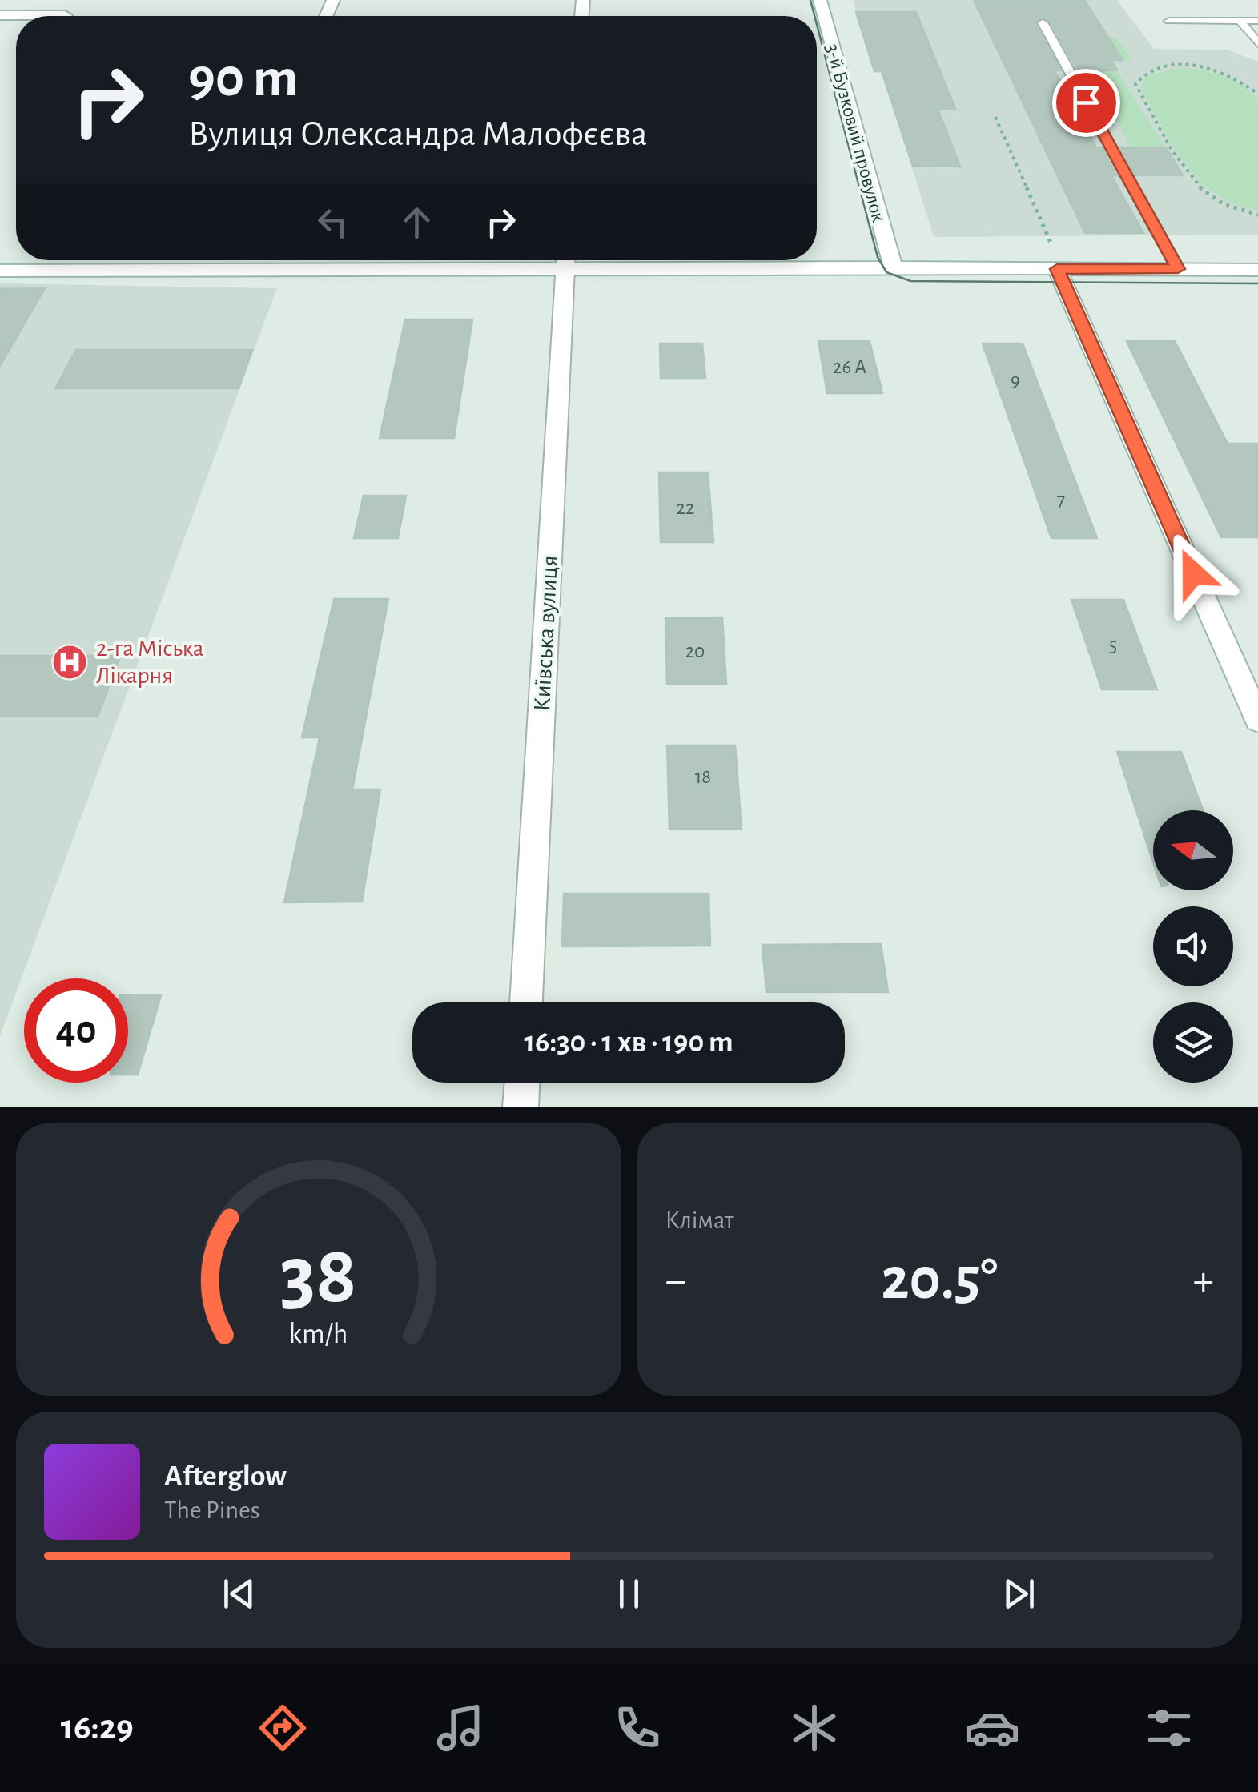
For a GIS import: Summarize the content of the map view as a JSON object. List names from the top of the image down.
{
  "streets": {
    "street": ["3-й Бузковий провулок", "Київська вулиця"]
  },
  "places": {
    "hospital": ["2-га Міська Лікарня"]
  },
  "house_numbers": [
    "26 А",
    "9",
    "7",
    "22",
    "5",
    "20",
    "18"
  ],
  "north": "left",
  "page": {
    "turn": ["90 m", "Вулиця Олександра Малофєєва"],
    "limit": "40",
    "trip": "16:30 · 1 хв · 190 m",
    "tile": "Клімат",
    "heat": ["−", "20.5°", "+"],
    "song": ["Afterglow", "The Pines"],
    "tabs": "16:29",
    "gauge": ["38", "km/h"]
  }
}
